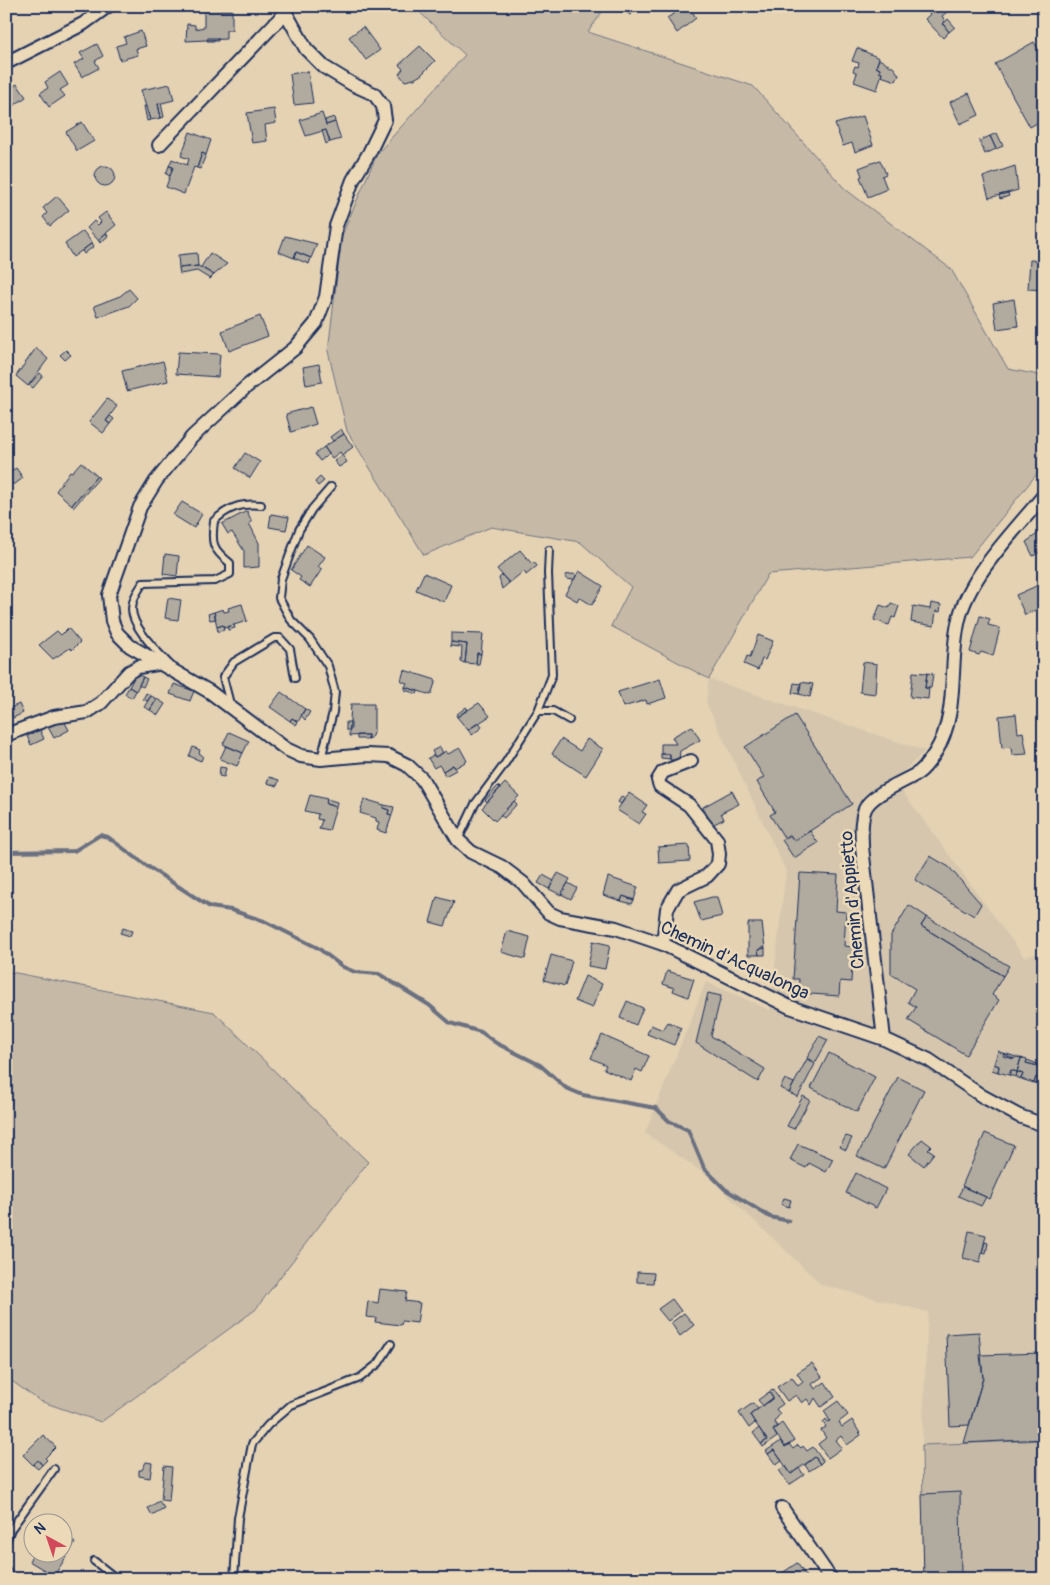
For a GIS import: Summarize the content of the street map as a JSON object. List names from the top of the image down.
{
  "streets": {
    "street": ["Chemin d'Appietto", "Chemin d'Acqualonga"]
  },
  "crossings": [
    ["Chemin d'Appietto", "Chemin d'Acqualonga"]
  ],
  "north": "top left"
}
